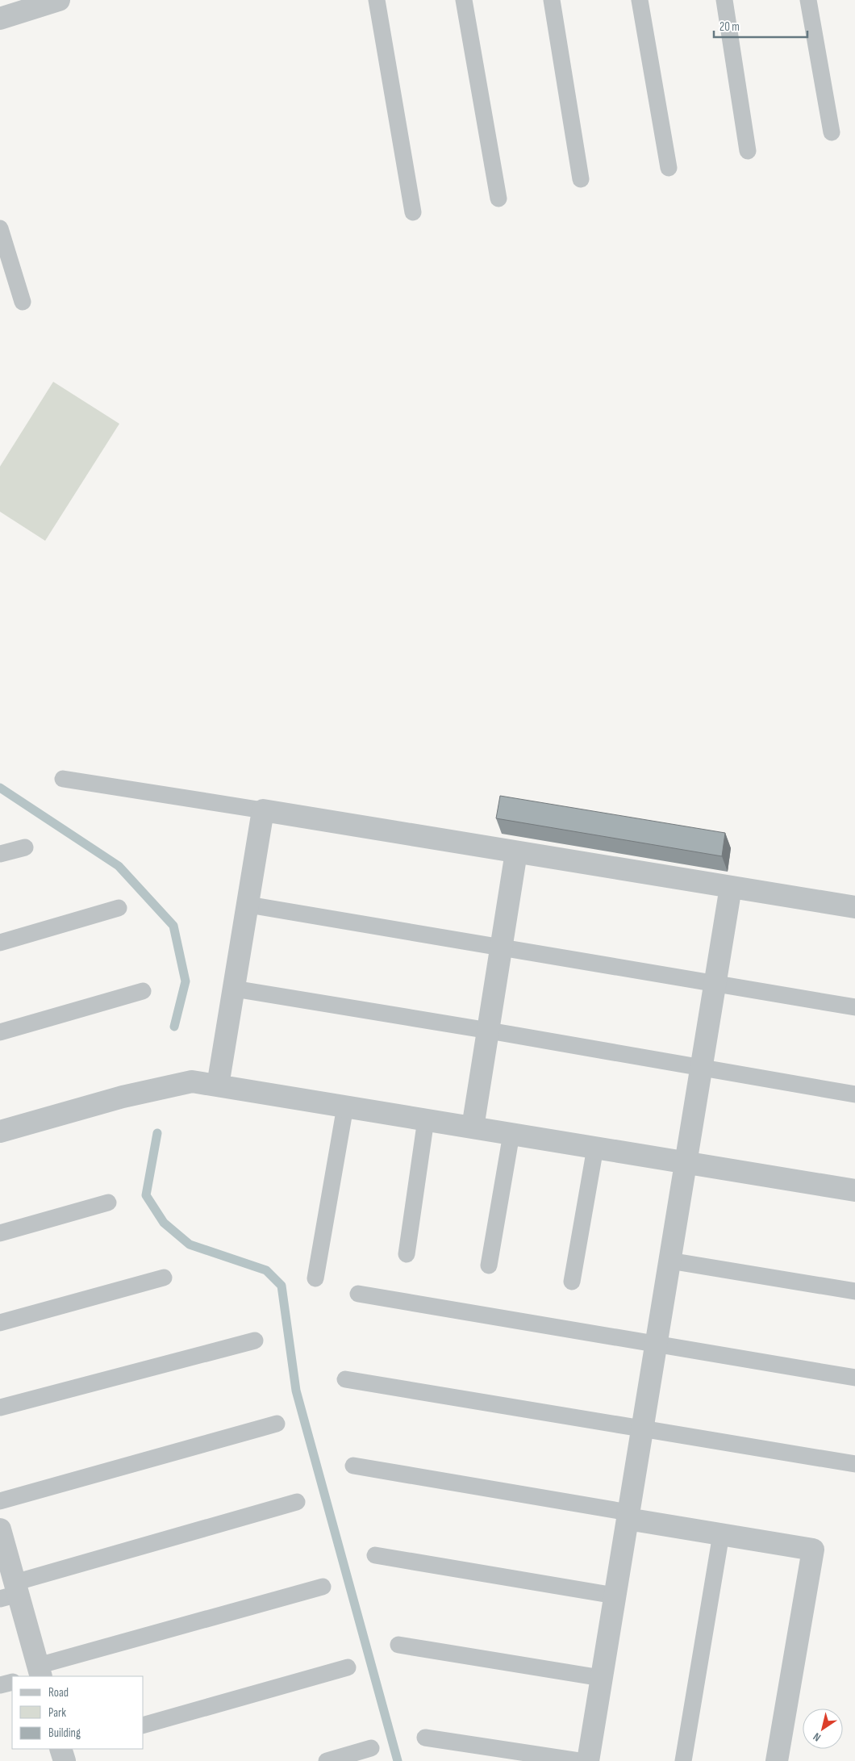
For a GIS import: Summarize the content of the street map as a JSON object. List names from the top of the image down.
{
  "legend": ["Road", "Park", "Building"],
  "scale_bar": "20 m",
  "north": "bottom left"
}
